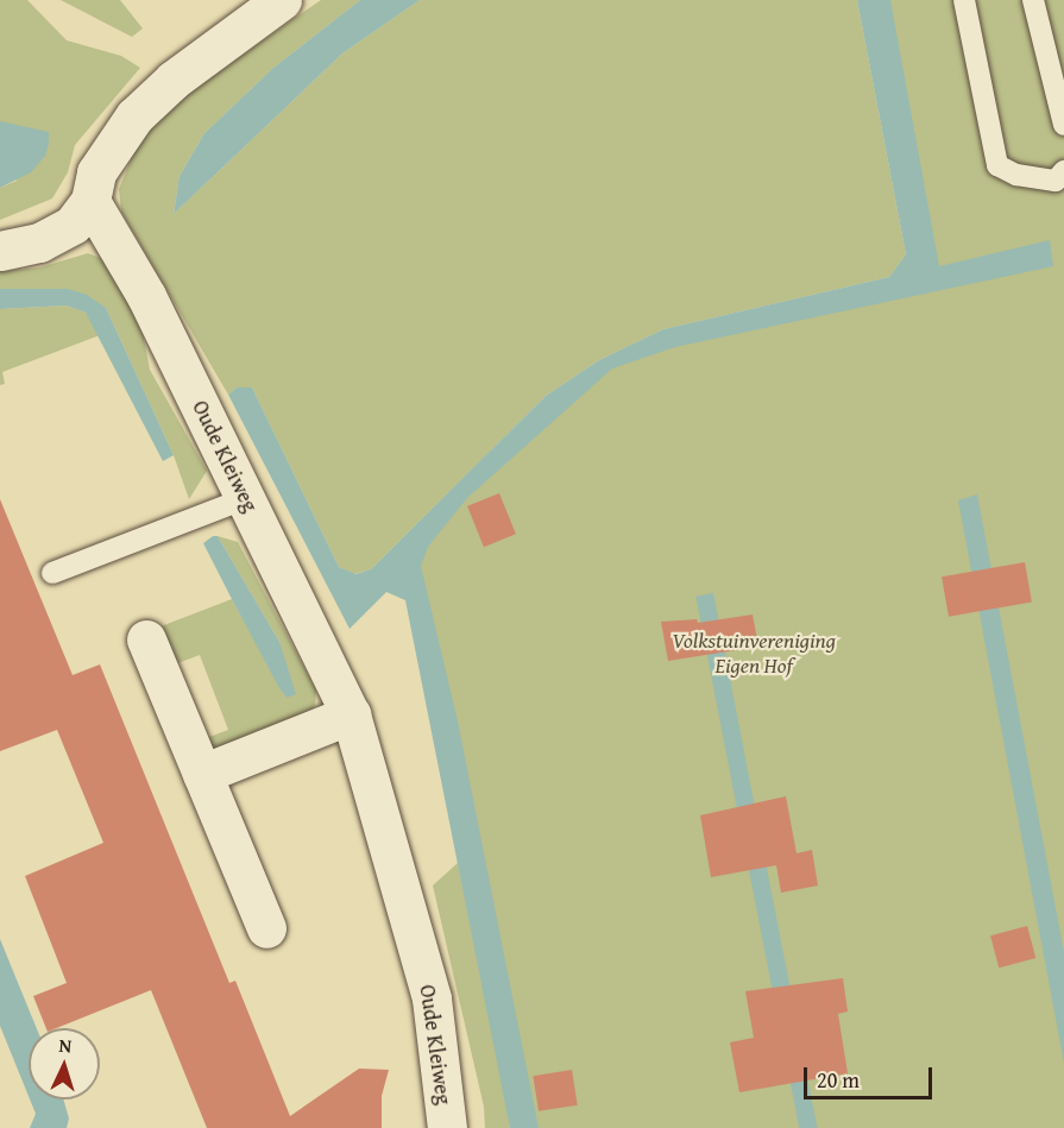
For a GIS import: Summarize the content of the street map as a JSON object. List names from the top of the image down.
{
  "streets": {
    "street": ["Oude Kleiweg"]
  },
  "parks": ["Volkstuinvereniging Eigen Hof"],
  "scale_bar": "20 m",
  "north": "top"
}
